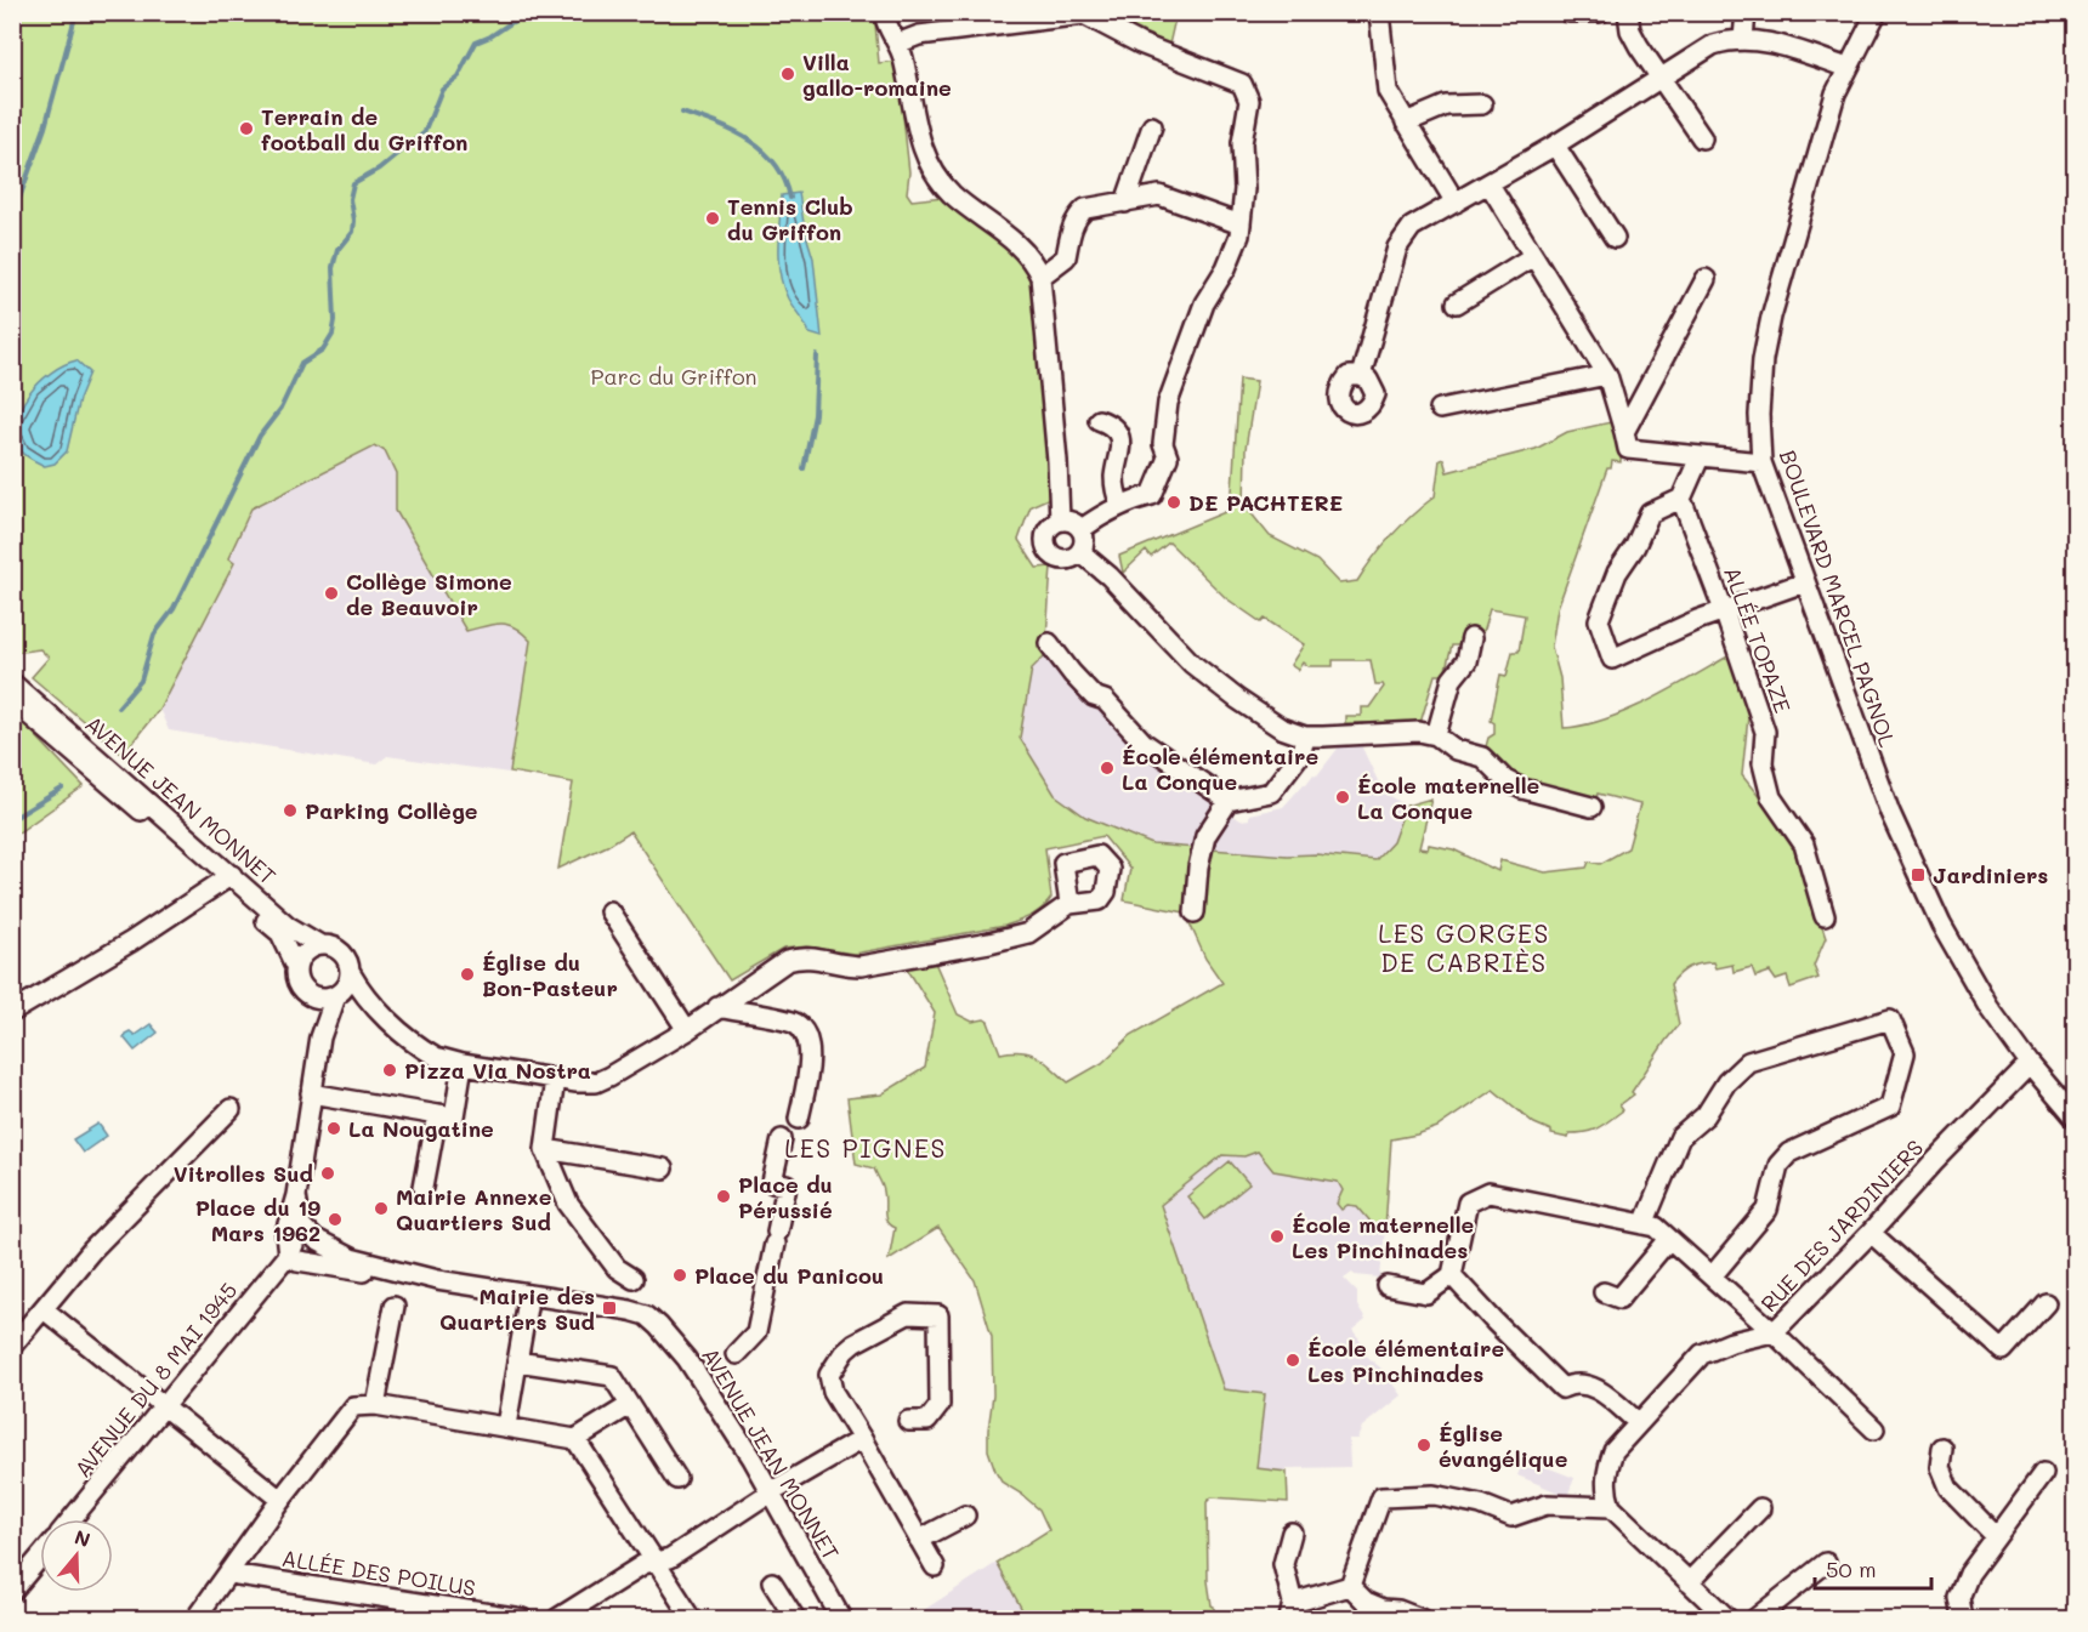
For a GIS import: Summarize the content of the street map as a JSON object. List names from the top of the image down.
{
  "streets": {
    "street": [
      "BOULEVARD MARCEL PAGNOL",
      "ALLÉE TOPAZE",
      "AVENUE JEAN MONNET",
      "RUE DES JARDINIERS",
      "AVENUE DU 8 MAI 1945",
      "ALLÉE DES POILUS"
    ]
  },
  "crossings": [
    ["BOULEVARD MARCEL PAGNOL", "RUE DES JARDINIERS"],
    ["AVENUE JEAN MONNET", "AVENUE DU 8 MAI 1945"]
  ],
  "districts": ["LES GORGES DE CABRIÈS", "LES PIGNES"],
  "parks": ["Parc du Griffon"],
  "places": {
    "other": [
      "Villa gallo-romaine",
      "Terrain de football du Griffon",
      "Tennis Club du Griffon",
      "DE PACHTERE",
      "Collège Simone de Beauvoir",
      "École élémentaire La Conque",
      "École maternelle La Conque",
      "Parking Collège",
      "Église du Bon-Pasteur",
      "Pizza Via Nostra",
      "La Nougatine",
      "Vitrolles Sud",
      "Place du Pérussié",
      "Mairie Annexe Quartiers Sud",
      "Place du 19 Mars 1962",
      "École maternelle Les Pinchinades",
      "Place du Panicou",
      "École élémentaire Les Pinchinades",
      "Église évangélique"
    ],
    "transit": ["Jardiniers", "Mairie des Quartiers Sud"]
  },
  "scale_bar": "50 m",
  "north": "top"
}
